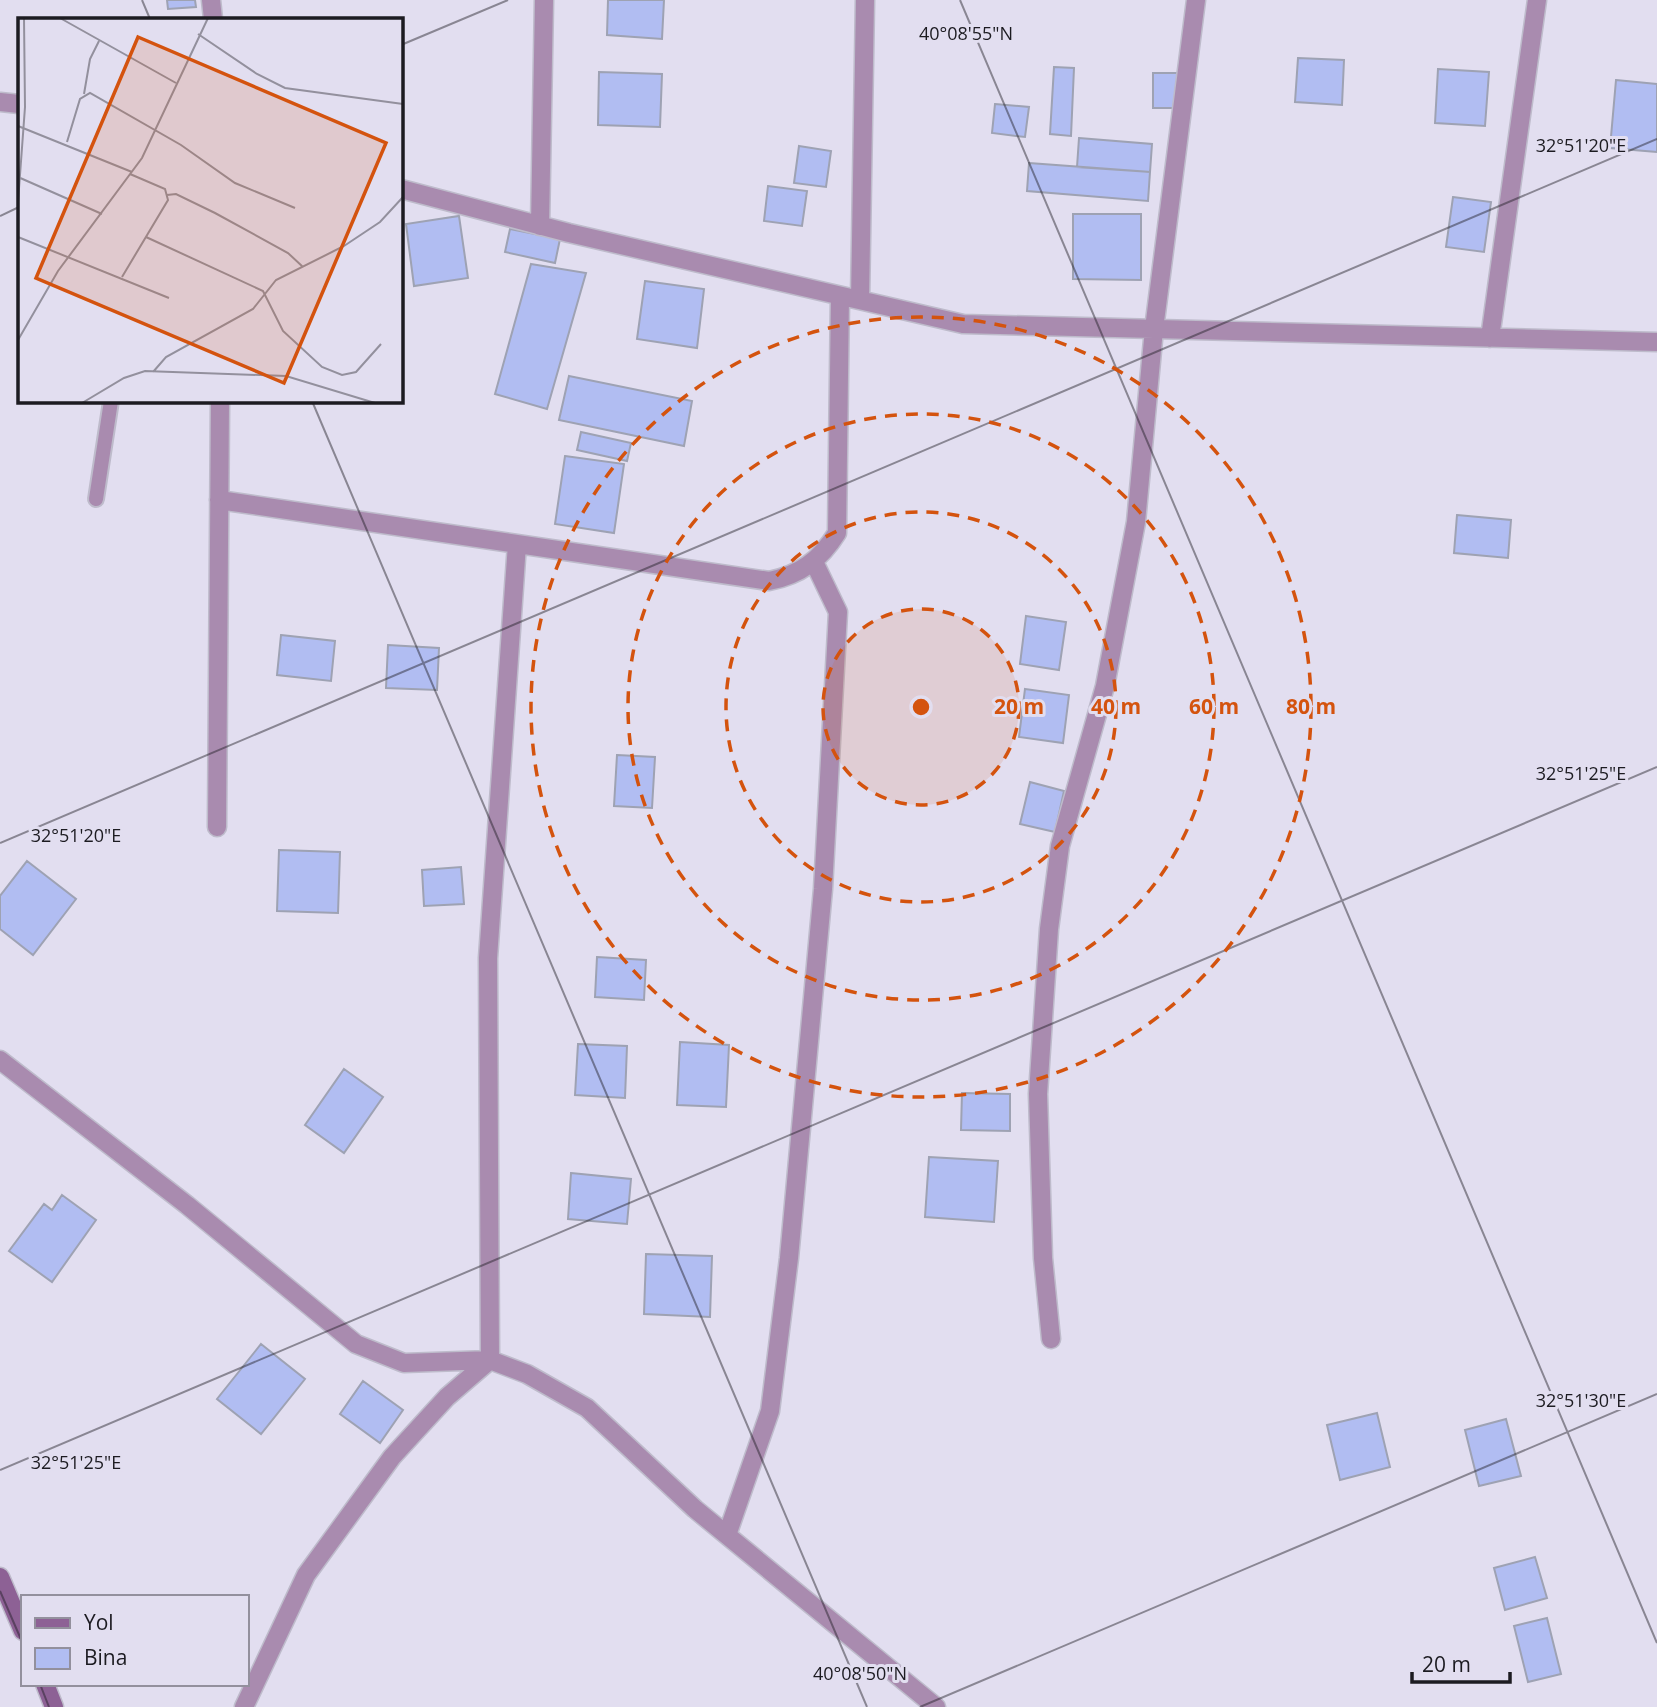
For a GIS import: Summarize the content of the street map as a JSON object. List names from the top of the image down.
{
  "legend": ["Yol", "Bina"],
  "scale_bar": "20 m",
  "coordinates": [
    "40°08'55\"N",
    "32°51'20\"E",
    "32°51'25\"E",
    "32°51'30\"E",
    "40°08'50\"N"
  ],
  "rings": [
    "20 m",
    "40 m",
    "60 m",
    "80 m"
  ]
}
